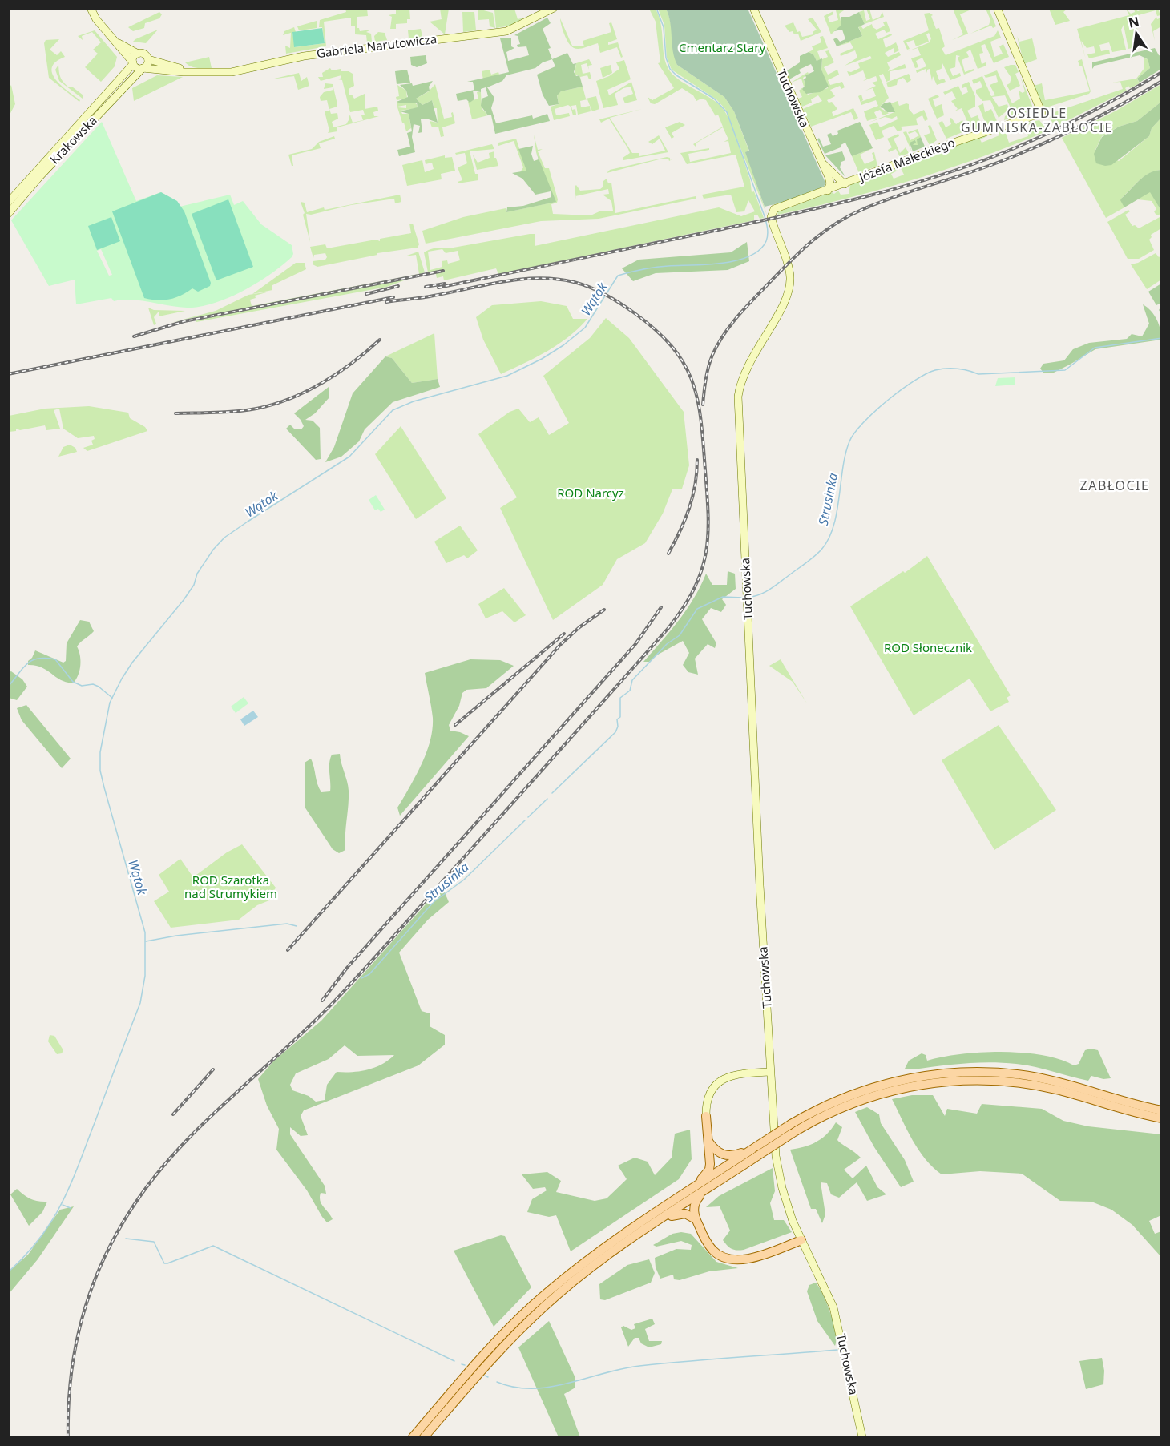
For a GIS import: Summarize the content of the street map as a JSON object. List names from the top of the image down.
{
  "streets": {
    "street": [
      "Gabriela Narutowicza",
      "Tuchowska",
      "Krakowska",
      "Józefa Małeckiego"
    ]
  },
  "crossings": [
    ["Gabriela Narutowicza", "Krakowska"],
    ["Tuchowska", "Józefa Małeckiego"]
  ],
  "districts": ["OSIEDLE GUMNISKA-ZABŁOCIE", "ZABŁOCIE"],
  "water": ["Wątok", "Strusinka"],
  "parks": [
    "Cmentarz Stary",
    "ROD Narcyz",
    "ROD Słonecznik",
    "ROD Szarotka nad Strumykiem"
  ],
  "north": "top"
}
